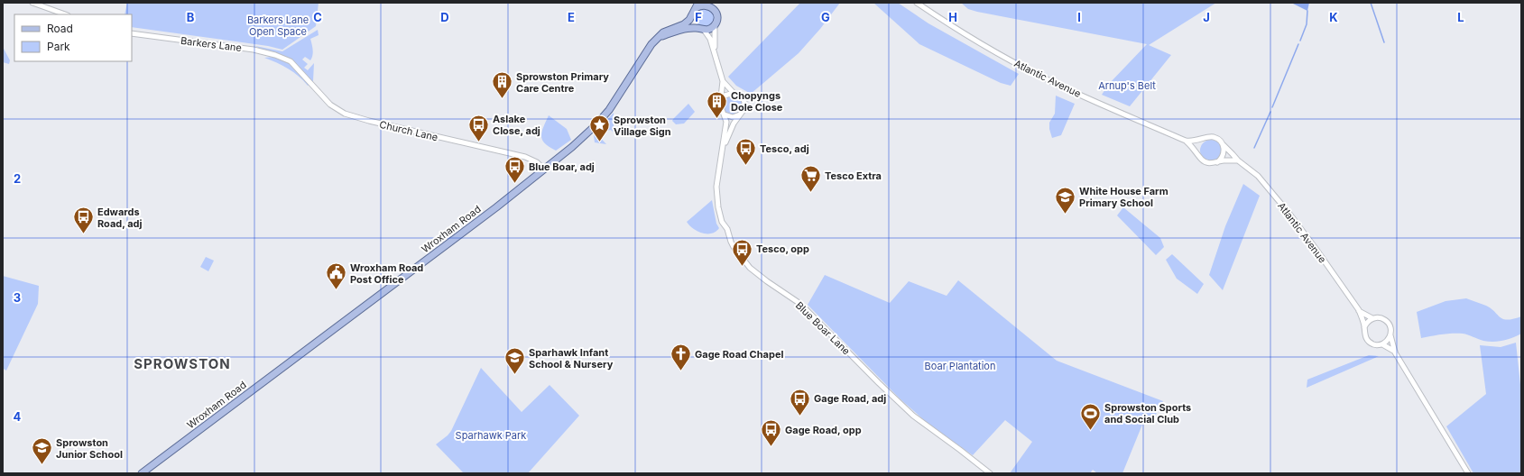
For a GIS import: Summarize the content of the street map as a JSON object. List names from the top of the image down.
{
  "streets": {
    "main road": ["Wroxham Road"],
    "street": [
      "Barkers Lane",
      "Atlantic Avenue",
      "Church Lane",
      "Blue Boar Lane"
    ]
  },
  "crossings": [
    ["Barkers Lane", "Church Lane"],
    ["Church Lane", "Wroxham Road"],
    ["Wroxham Road", "Blue Boar Lane"]
  ],
  "districts": ["SPROWSTON"],
  "parks": [
    "Barkers Lane Open Space",
    "Arnup's Belt",
    "Boar Plantation",
    "Sparhawk Park"
  ],
  "places": {
    "building": ["Sprowston Primary Care Centre", "Chopyngs Dole Close"],
    "bus stop": [
      "Aslake Close, adj",
      "Tesco, adj",
      "Blue Boar, adj",
      "Edwards Road, adj",
      "Tesco, opp",
      "Gage Road, adj",
      "Gage Road, opp"
    ],
    "place": ["Sprowston Village Sign"],
    "supermarket": ["Tesco Extra"],
    "school or university": ["White House Farm Primary School", "Sparhawk Infant School & Nursery", "Sprowston Junior School"],
    "public building": ["Wroxham Road Post Office"],
    "church": ["Gage Road Chapel"],
    "sports": ["Sprowston Sports and Social Club"]
  },
  "legend": ["Road", "Park"],
  "grid": {
    "columns": [
      "B",
      "C",
      "D",
      "E",
      "F",
      "G",
      "H",
      "I",
      "J",
      "K",
      "L"
    ],
    "rows": ["2", "3", "4"]
  }
}
